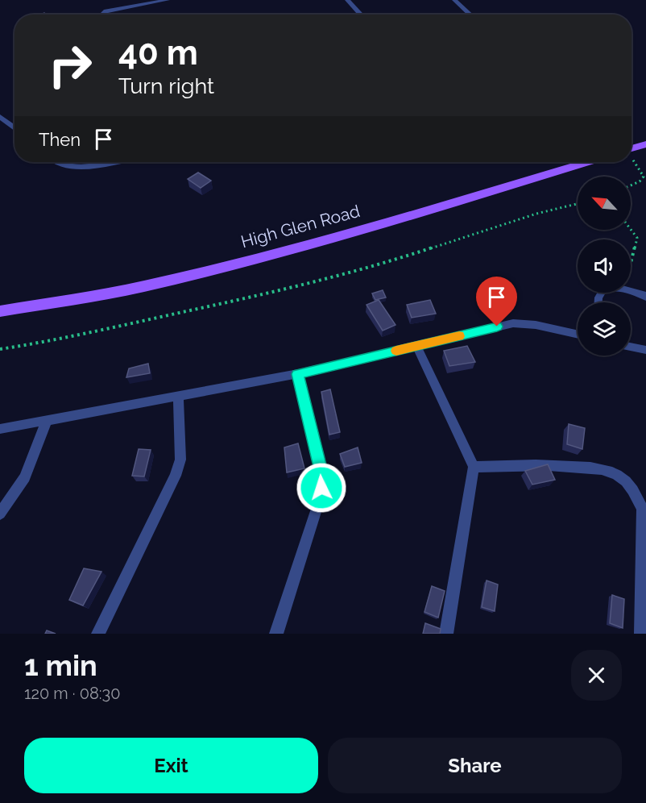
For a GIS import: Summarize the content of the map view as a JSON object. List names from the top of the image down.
{
  "streets": {
    "main road": ["High Glen Road"]
  },
  "north": "top left",
  "page": {
    "turn": ["40 m", "Turn right"],
    "then": "Then",
    "heading": ["1 min", "120 m · 08:30"],
    "buttons": ["Exit", "Share"]
  }
}
